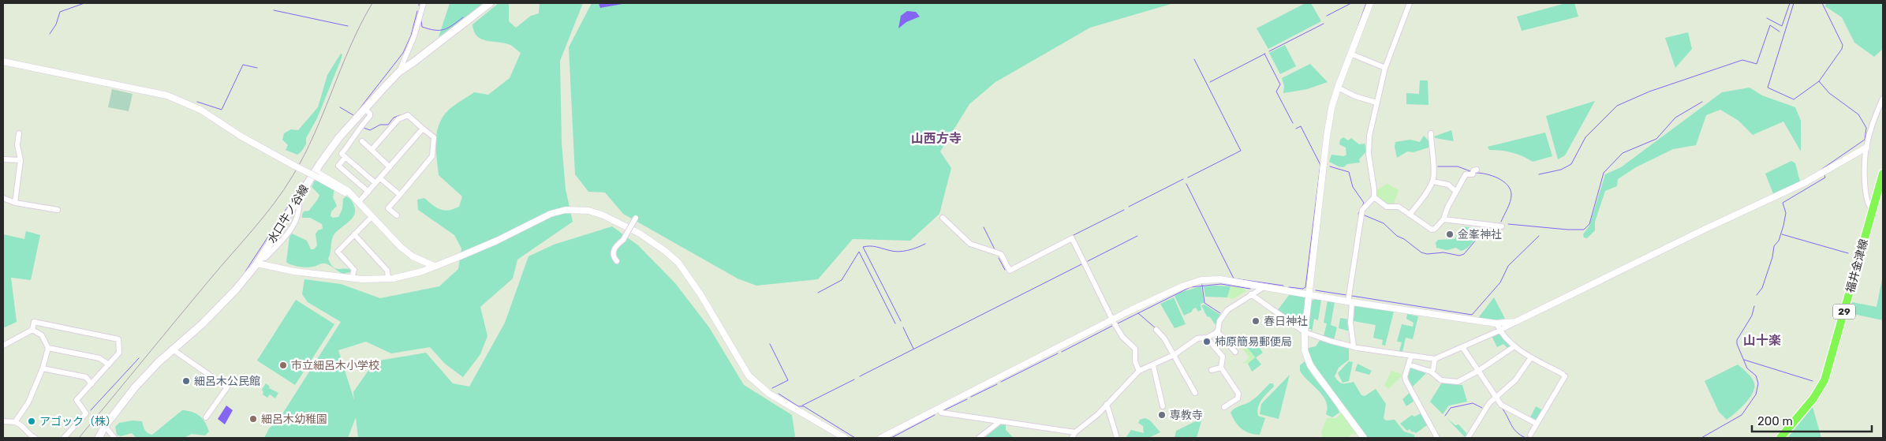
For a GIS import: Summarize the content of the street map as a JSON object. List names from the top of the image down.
{
  "streets": {
    "main road": ["水口牛ノ谷線", "福井金津線", "29"]
  },
  "districts": ["山西方寺", "山十楽"],
  "places": [
    "金峯神社",
    "春日神社",
    "柿原簡易郵便局",
    "市立細呂木小学校",
    "細呂木公民館",
    "専教寺",
    "細呂木幼稚園",
    "アゴック（株）"
  ],
  "scale_bar": "200 m"
}
